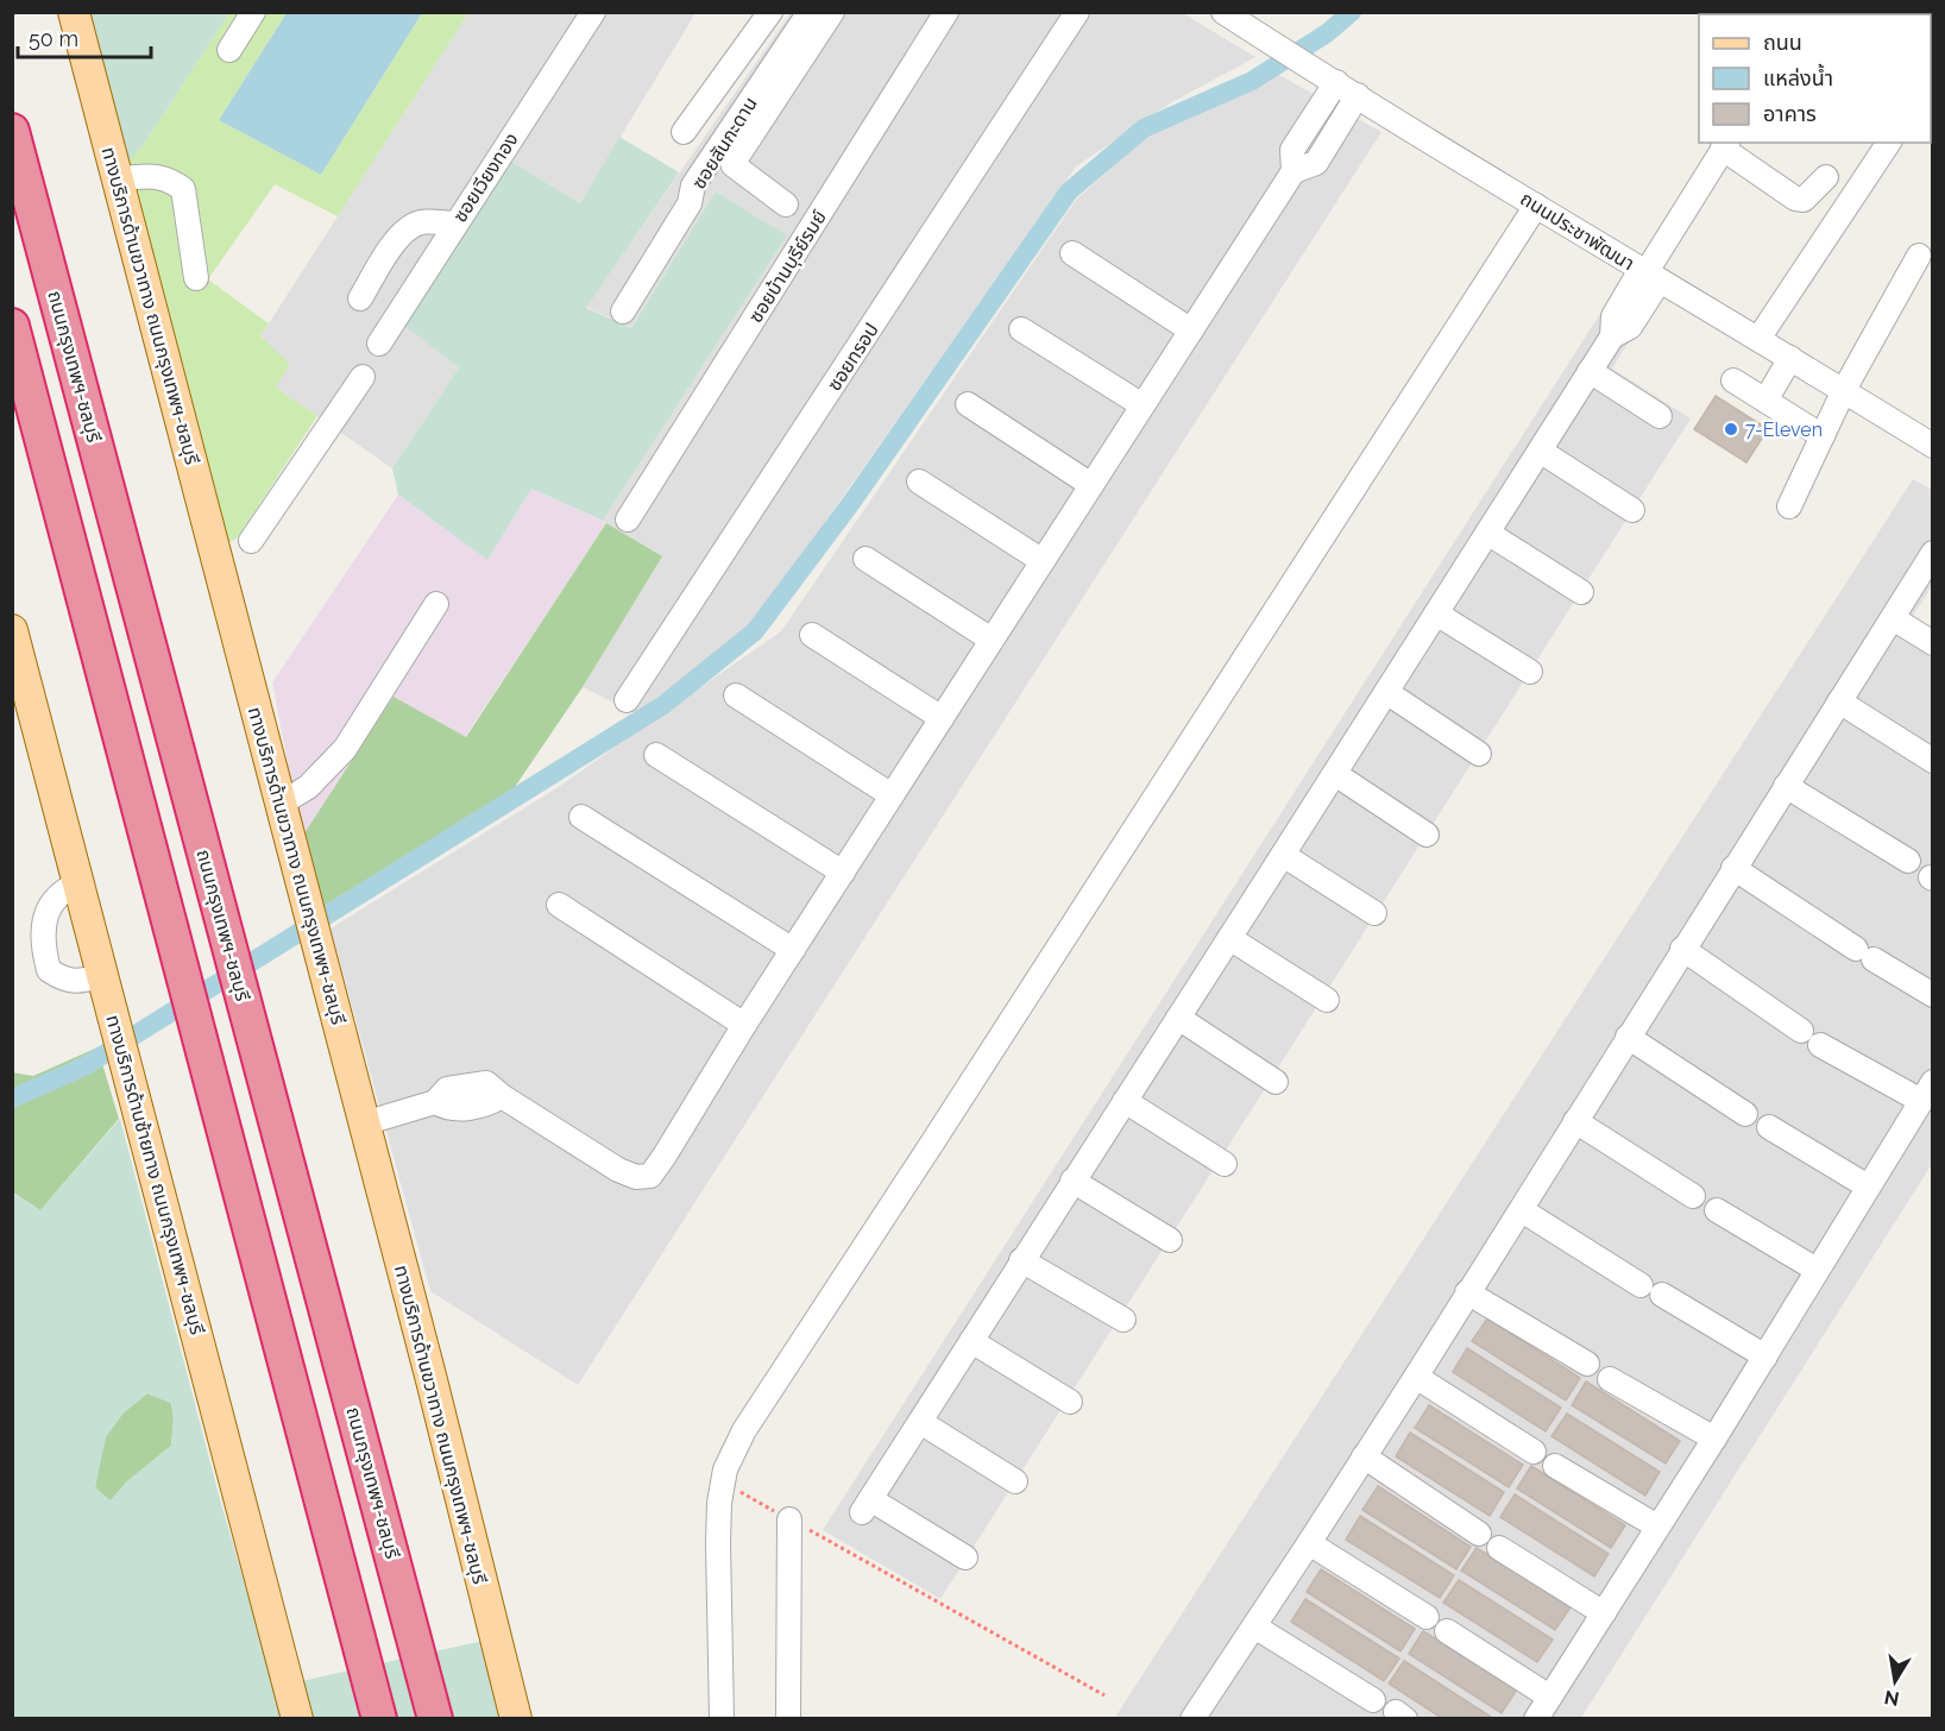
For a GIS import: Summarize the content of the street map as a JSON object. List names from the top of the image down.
{
  "streets": {
    "highway": ["ถนนกรุงเทพฯ-ชลบุรี"],
    "main road": ["ทางบริการด้านขวาทาง ถนนกรุงเทพฯ-ชลบุรี", "ทางบริการด้านซ้ายทาง ถนนกรุงเทพฯ-ชลบุรี"],
    "street": [
      "ซอยสันกะดาน",
      "ซอยเวียงทอง",
      "ถนนประชาพัฒนา",
      "ซอยบ้านบุรีย์รมย์",
      "ซอยทรอป"
    ]
  },
  "places": ["7-Eleven"],
  "legend": ["ถนน", "แหล่งน้ำ", "อาคาร"],
  "scale_bar": "50 m",
  "north": "bottom"
}
